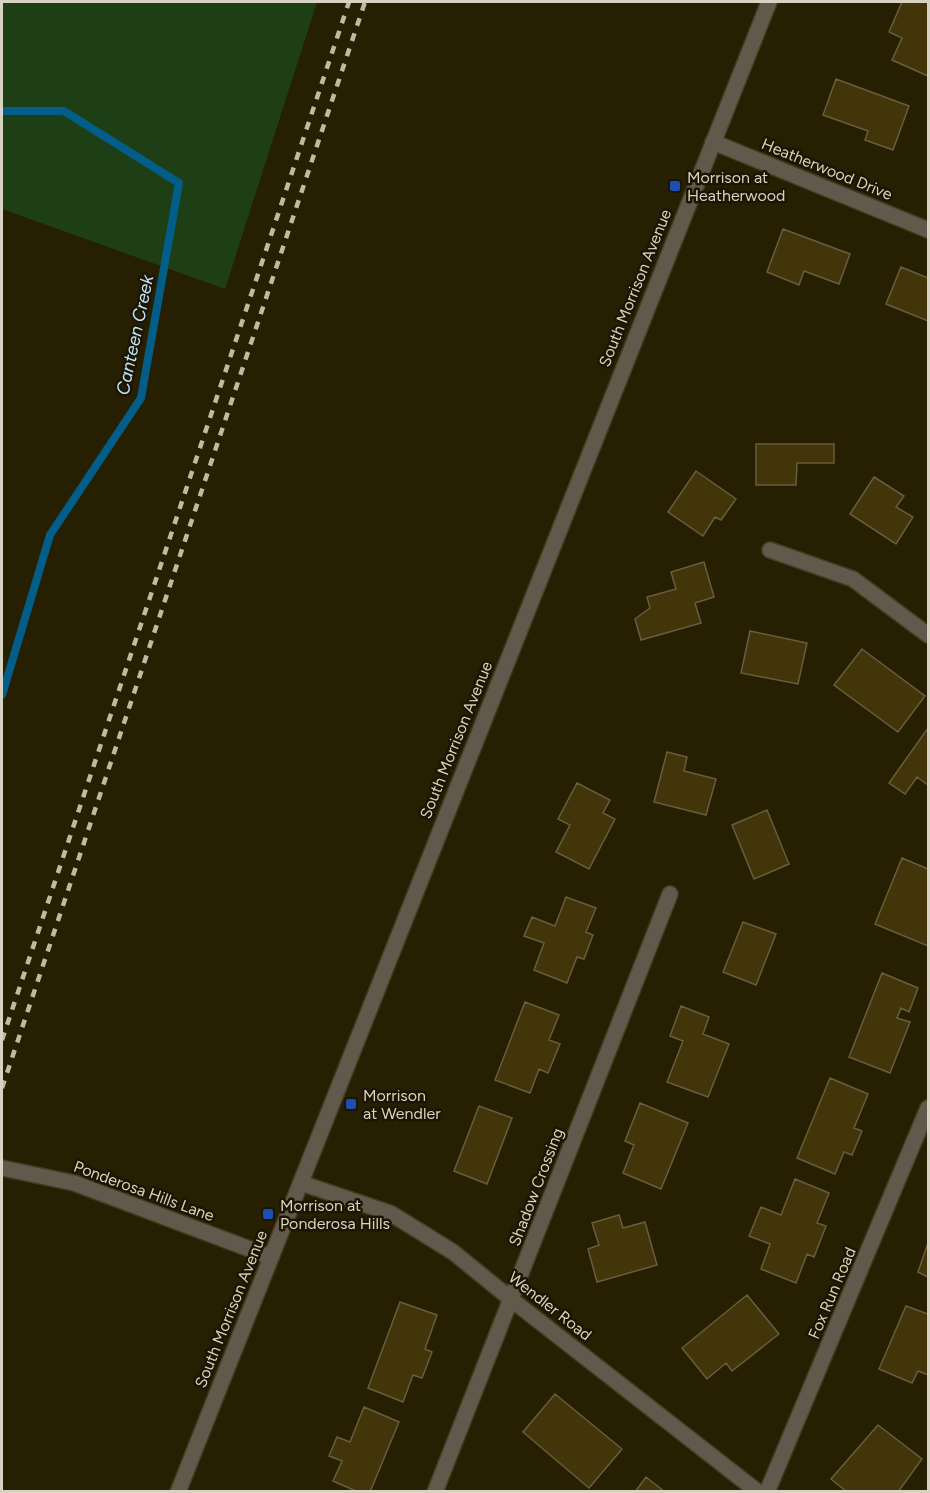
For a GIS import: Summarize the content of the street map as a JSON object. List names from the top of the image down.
{
  "streets": {
    "street": [
      "Heatherwood Drive",
      "South Morrison Avenue",
      "Shadow Crossing",
      "Ponderosa Hills Lane",
      "Fox Run Road",
      "Wendler Road"
    ]
  },
  "crossings": [
    ["Heatherwood Drive", "South Morrison Avenue"],
    ["South Morrison Avenue", "Ponderosa Hills Lane"],
    ["South Morrison Avenue", "Wendler Road"],
    ["Shadow Crossing", "Wendler Road"]
  ],
  "water": ["Canteen Creek"],
  "places": {
    "transit": ["Morrison at Heatherwood", "Morrison at Wendler", "Morrison at Ponderosa Hills"]
  }
}
